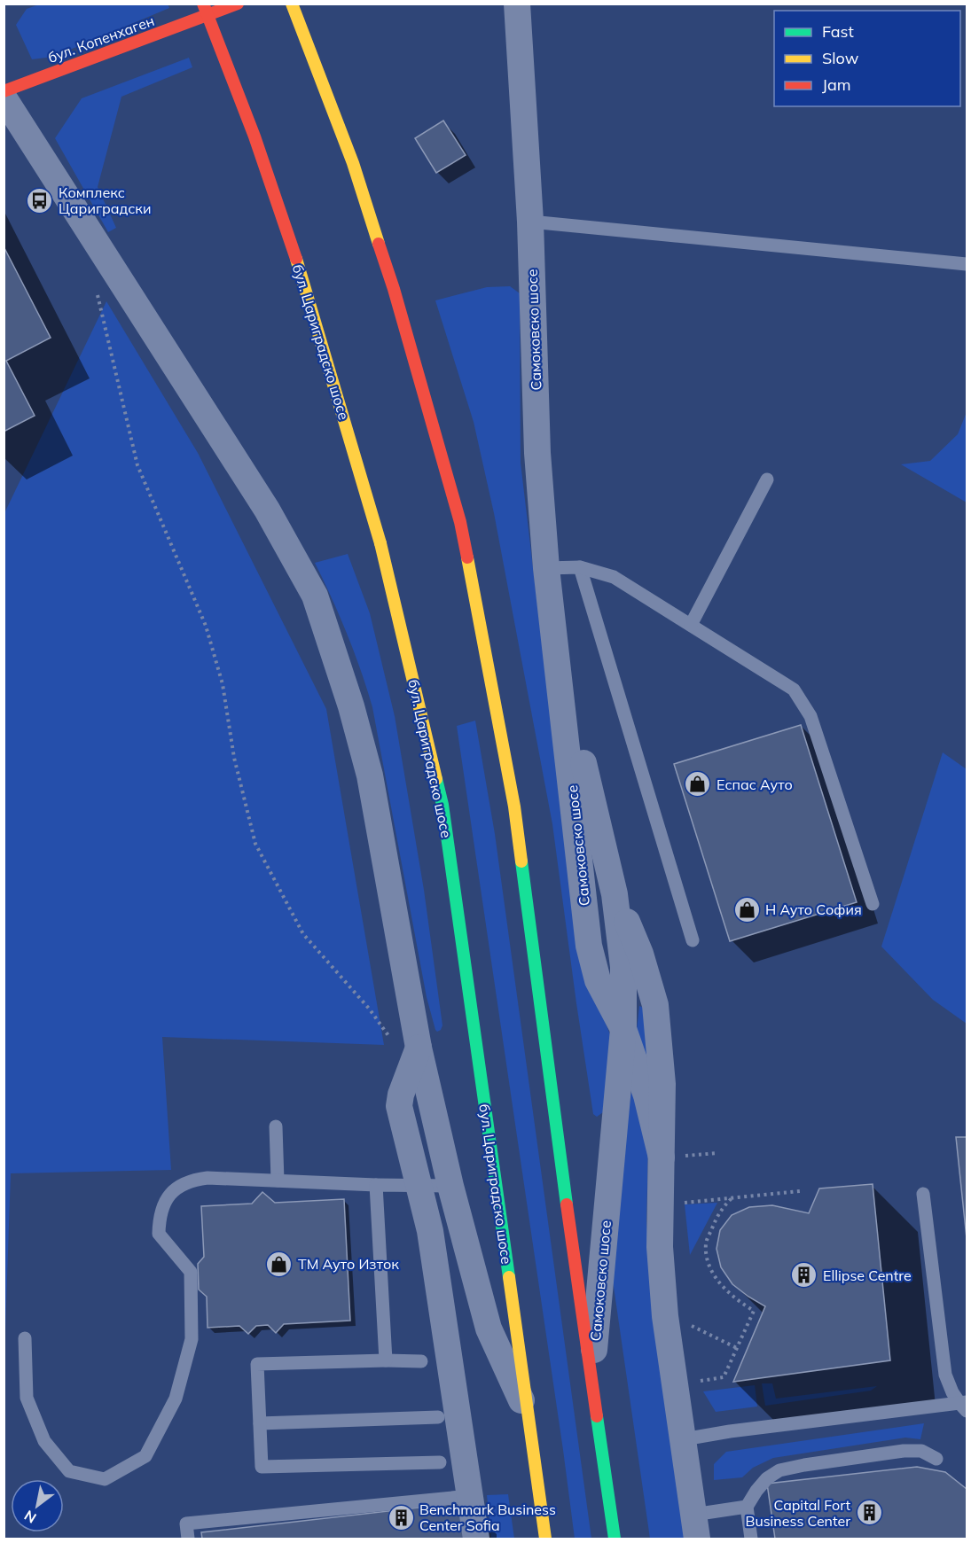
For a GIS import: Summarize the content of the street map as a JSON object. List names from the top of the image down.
{
  "streets": {
    "main road": ["бул. Копенхаген", "бул. Цариградско шосе"],
    "street": ["Самоковско шосе"]
  },
  "places": {
    "bus stop": ["Комплекс Цариградски"],
    "shop": ["Еспас Ауто", "Н Ауто София", "ТМ Ауто Изток"],
    "building": ["Ellipse Centre", "Capital Fort Business Center", "Benchmark Business Center Sofia"]
  },
  "legend": ["Fast", "Slow", "Jam"],
  "north": "bottom left"
}
